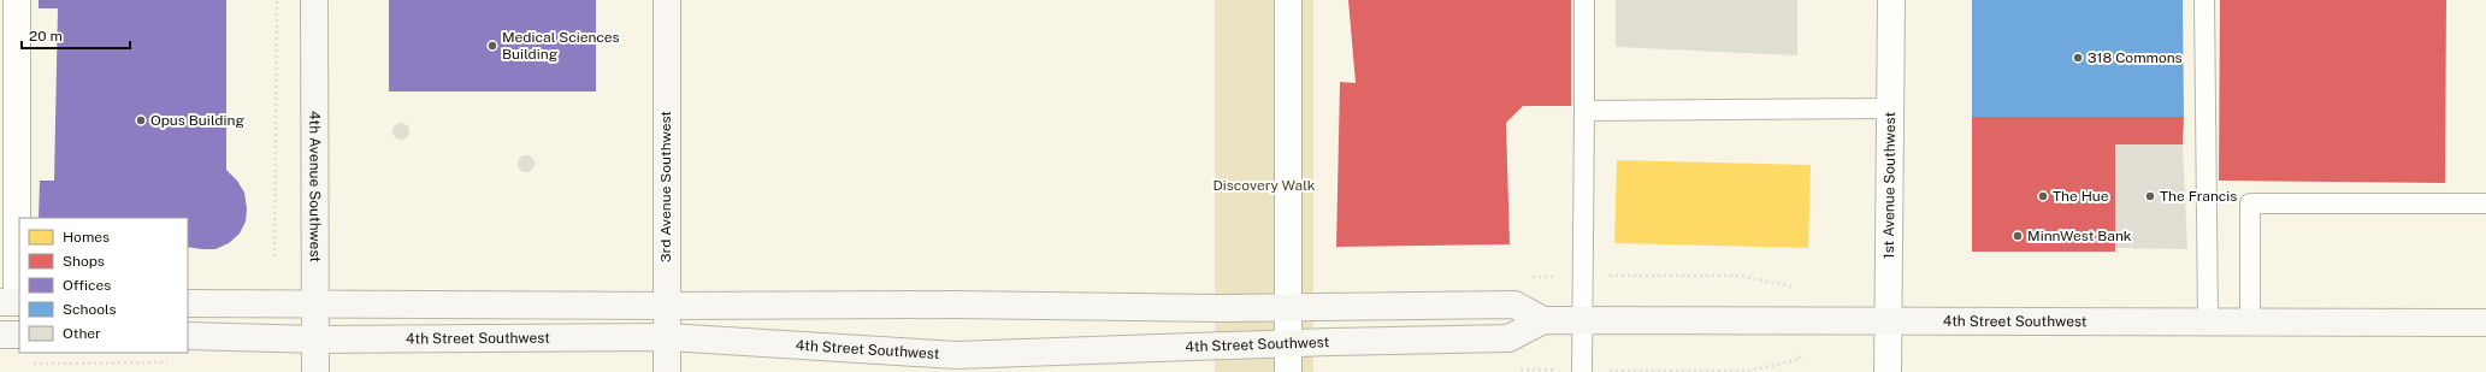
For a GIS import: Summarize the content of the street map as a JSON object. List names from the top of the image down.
{
  "streets": {
    "main road": ["4th Avenue Southwest", "3rd Avenue Southwest", "4th Street Southwest"],
    "street": ["1st Avenue Southwest"]
  },
  "crossings": [
    ["1st Avenue Southwest", "4th Street Southwest"],
    ["4th Avenue Southwest", "4th Street Southwest"],
    ["3rd Avenue Southwest", "4th Street Southwest"]
  ],
  "parks": ["Discovery Walk"],
  "places": [
    "Medical Sciences Building",
    "318 Commons",
    "Opus Building",
    "The Hue",
    "The Francis",
    "MinnWest Bank"
  ],
  "legend": [
    "Homes",
    "Shops",
    "Offices",
    "Schools",
    "Other"
  ],
  "scale_bar": "20 m"
}
